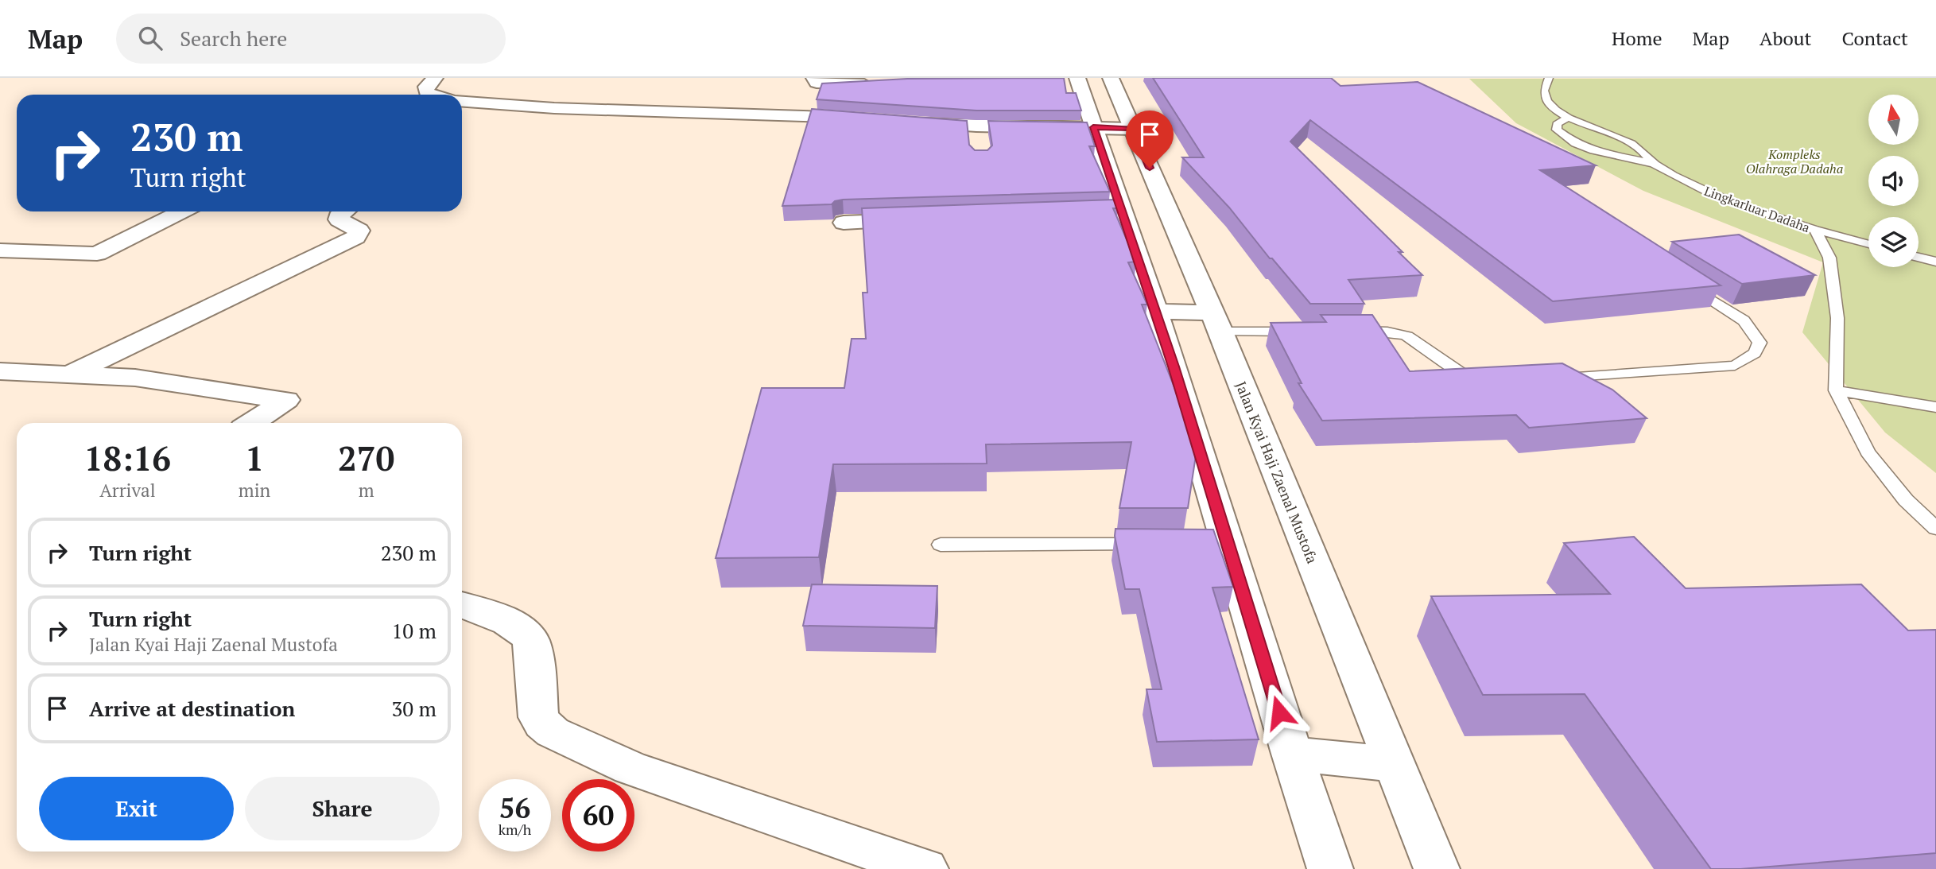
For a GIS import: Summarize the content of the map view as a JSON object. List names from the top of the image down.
{
  "streets": {
    "main road": ["Jalan Kyai Haji Zaenal Mustofa"],
    "lane": ["Lingkarluar Dadaha"]
  },
  "parks": ["Kompleks Olahraga Dadaha"],
  "north": "top",
  "page": {
    "header": "Map",
    "search": "Search here",
    "nav": [
      "Home",
      "Map",
      "About",
      "Contact"
    ],
    "turn": ["230 m", "Turn right"],
    "eta": [
      "18:16",
      "Arrival",
      "1",
      "min",
      "270",
      "m"
    ],
    "list": [
      {
        "name": "Turn right",
        "value": "230 m"
      },
      {
        "name": "Turn right",
        "note": "Jalan Kyai Haji Zaenal Mustofa",
        "value": "10 m"
      },
      {
        "name": "Arrive at destination",
        "value": "30 m"
      }
    ],
    "buttons": ["Exit", "Share"],
    "speed": "56 km/h",
    "limit": "60"
  }
}
